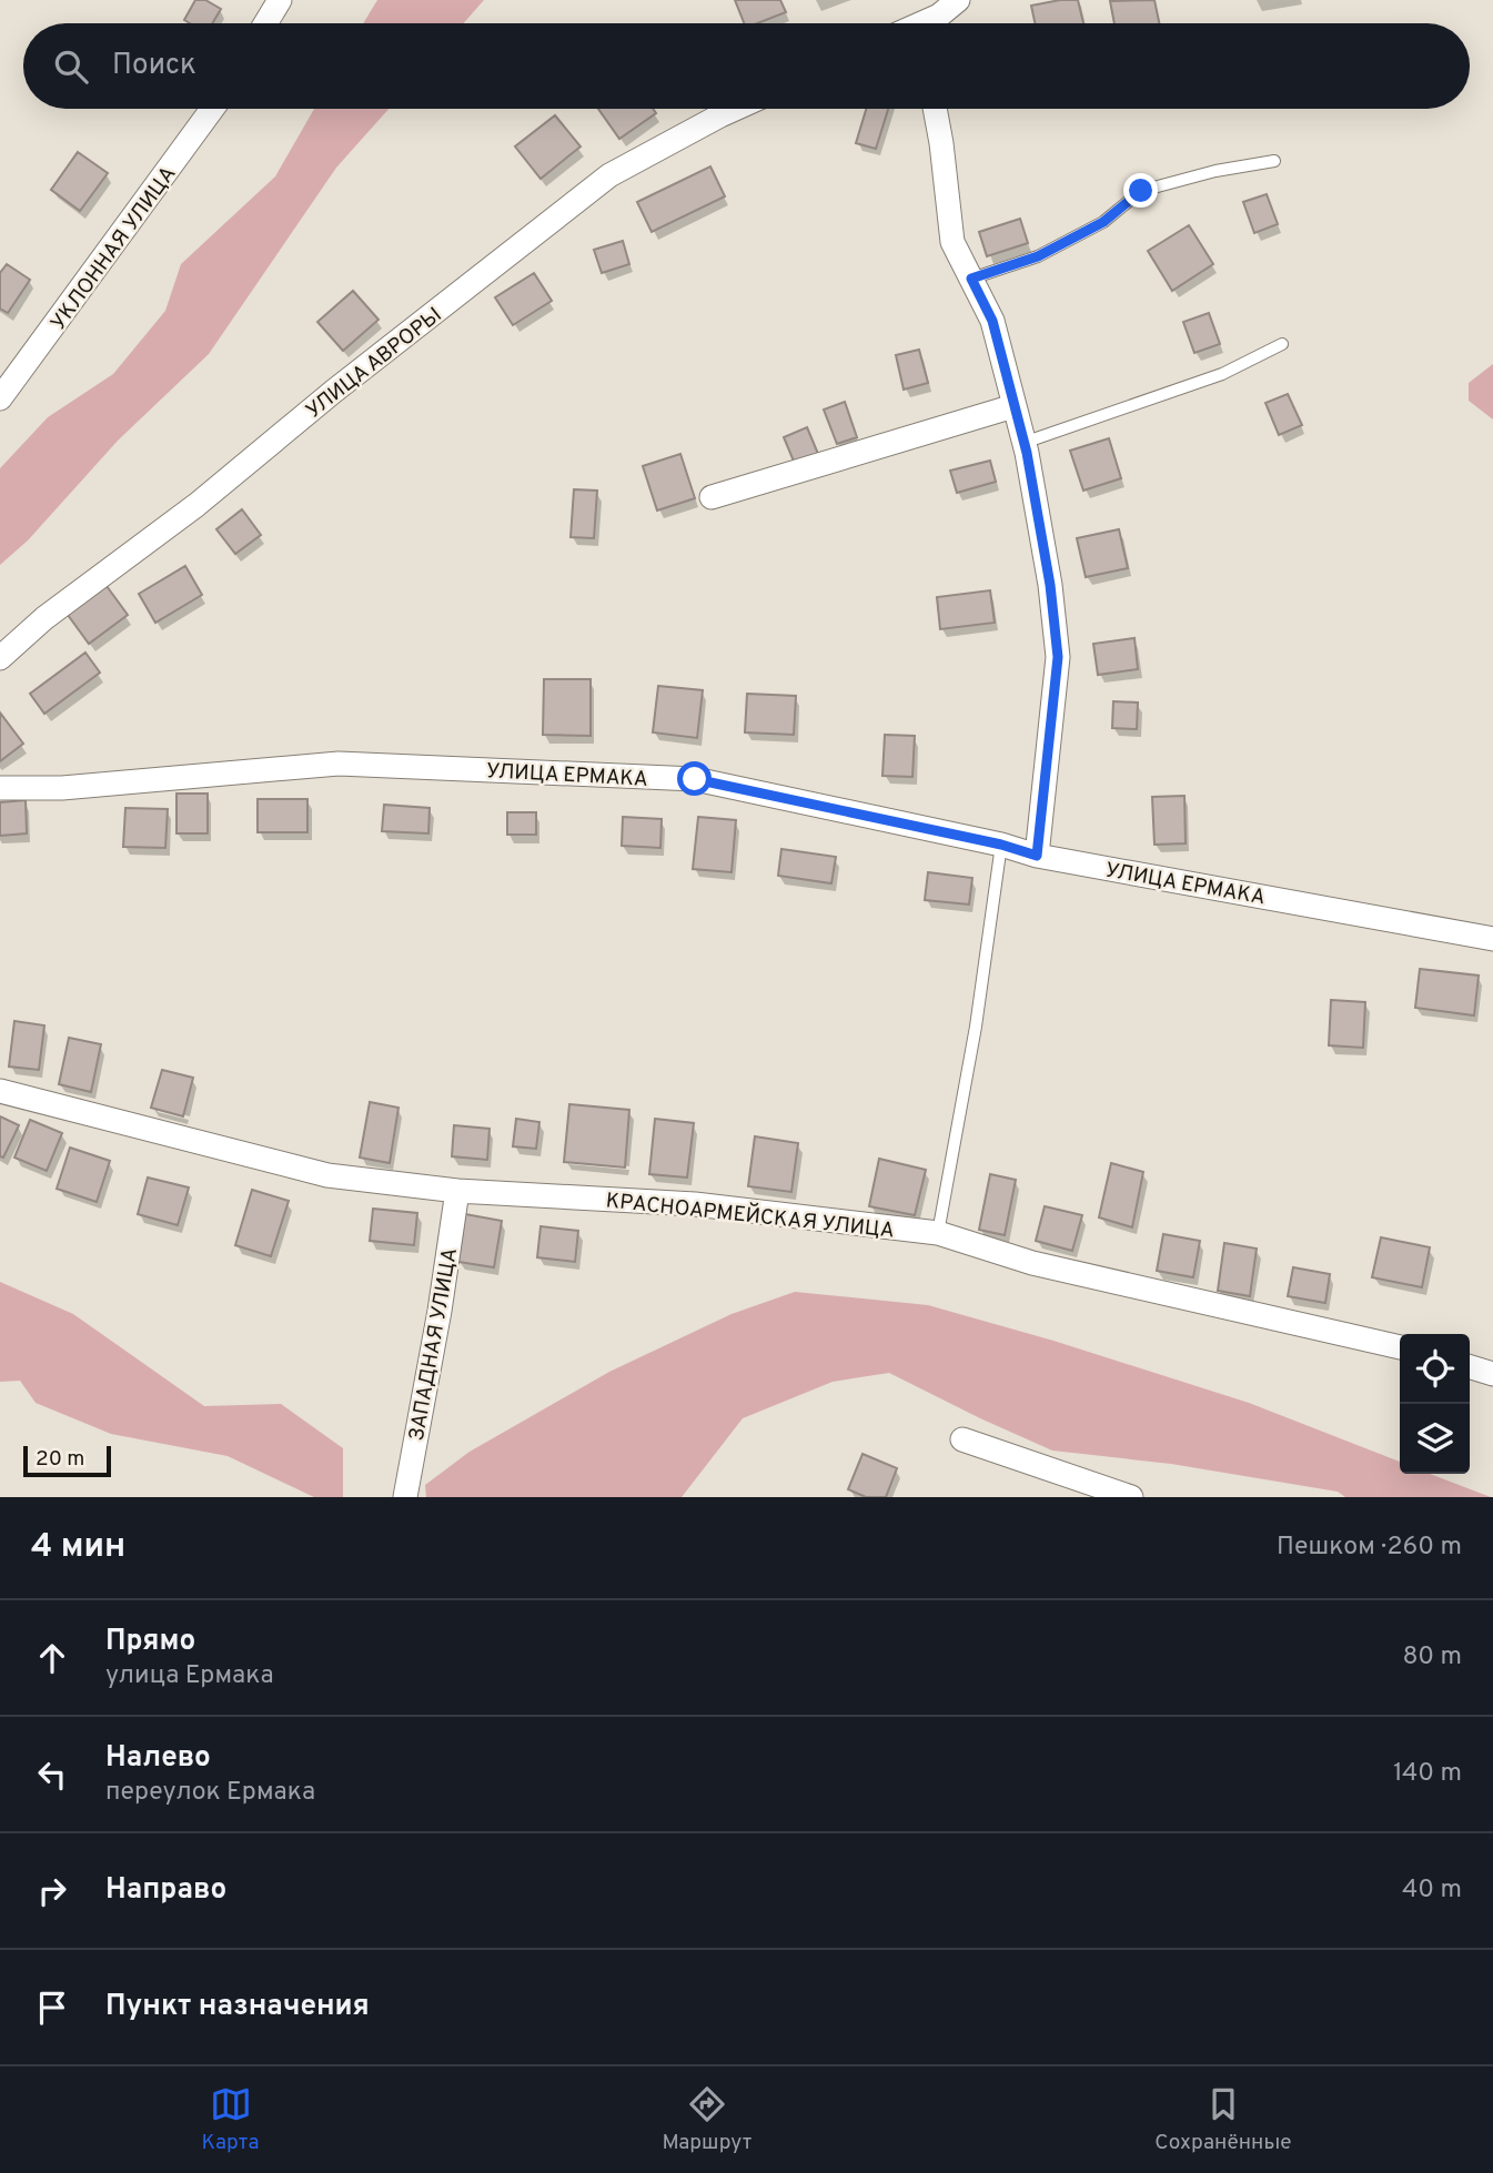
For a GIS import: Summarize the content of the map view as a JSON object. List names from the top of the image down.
{
  "streets": {
    "street": [
      "УКЛОННАЯ УЛИЦА",
      "УЛИЦА АВРОРЫ",
      "УЛИЦА ЕРМАКА",
      "КРАСНОАРМЕЙСКАЯ УЛИЦА",
      "ЗАПАДНАЯ УЛИЦА"
    ]
  },
  "crossings": [
    ["КРАСНОАРМЕЙСКАЯ УЛИЦА", "ЗАПАДНАЯ УЛИЦА"]
  ],
  "scale_bar": "20 m",
  "page": {
    "search": "Поиск",
    "scale": "20 m",
    "heading": ["4 мин", "Пешком · 260 m"],
    "list": [
      ["Прямо", "улица Ермака", "80 m"],
      ["Налево", "переулок Ермака", "140 m"],
      ["Направо", "40 m"],
      "Пункт назначения"
    ],
    "nav": ["Карта", "Маршрут", "Сохранённые"]
  }
}
